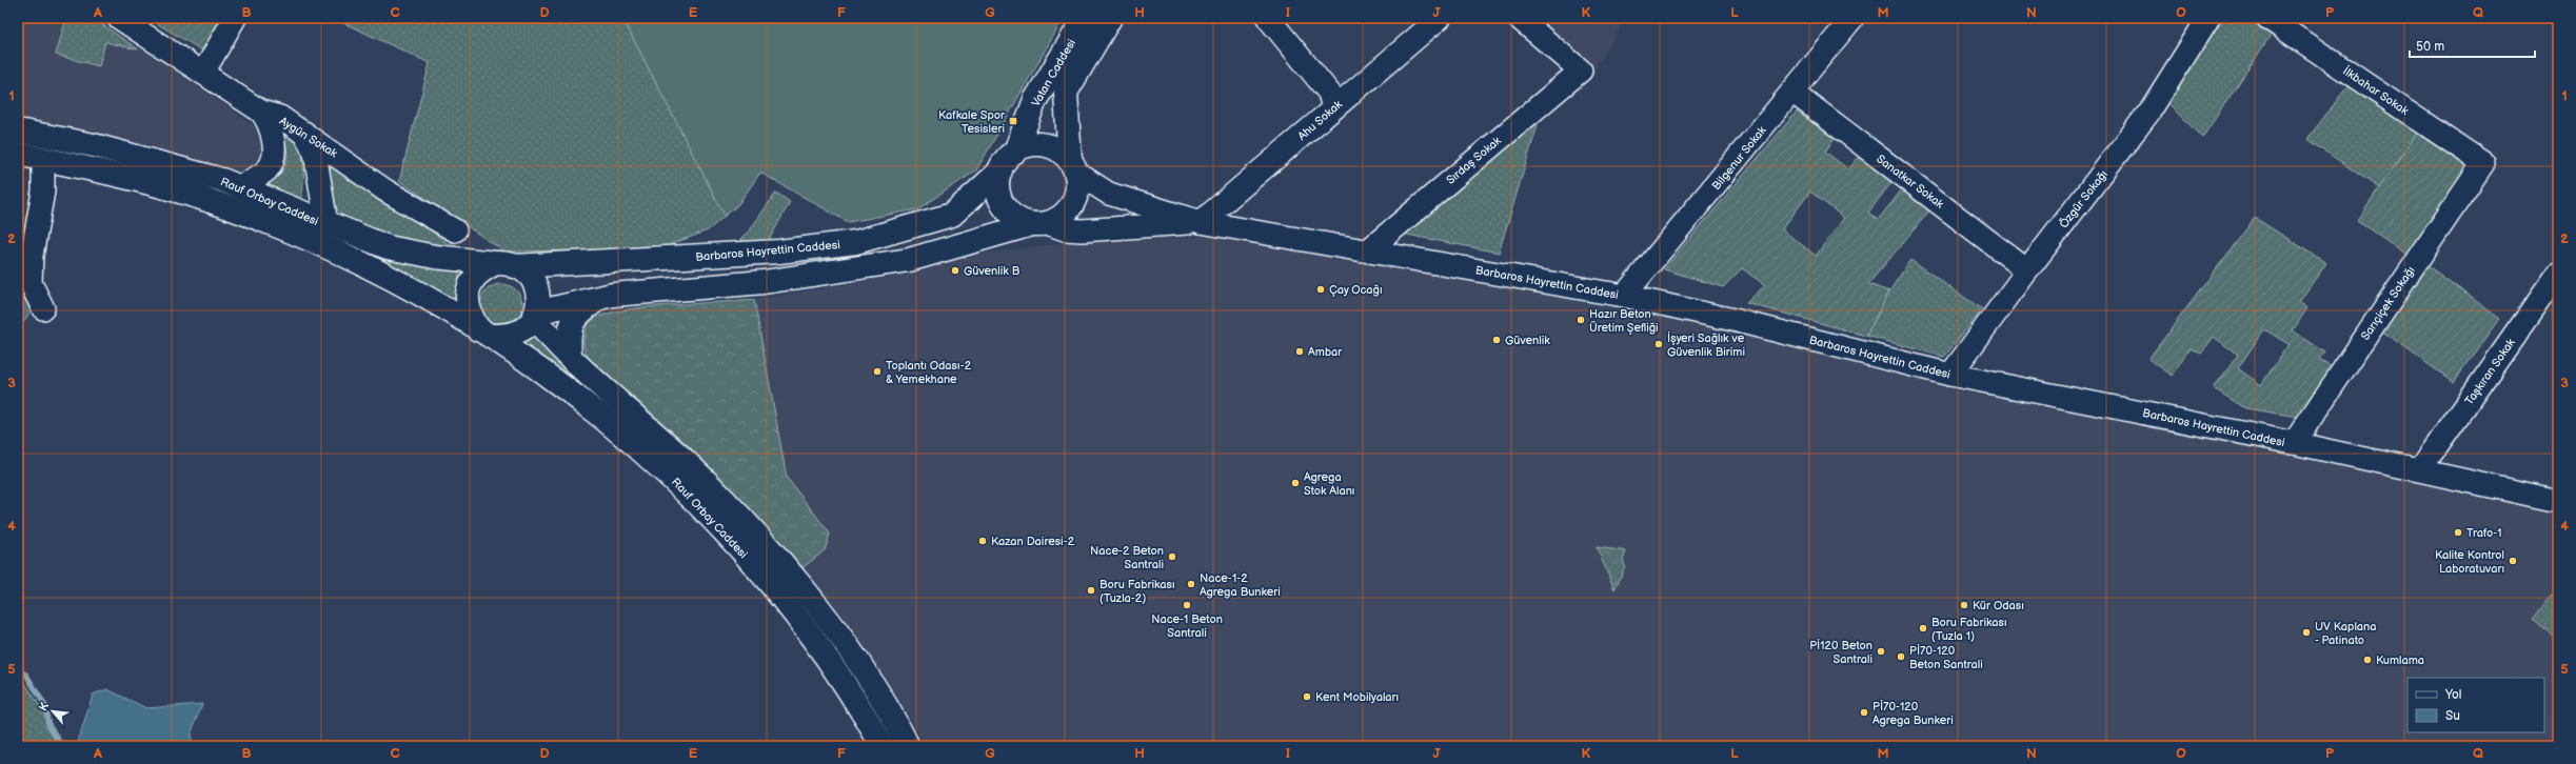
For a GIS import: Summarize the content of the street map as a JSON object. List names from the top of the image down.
{
  "streets": {
    "main road": ["Vatan Caddesi", "Rauf Orbay Caddesi", "Barbaros Hayrettin Caddesi"],
    "street": [
      "İlkbahar Sokak",
      "Ahu Sokak",
      "Aygün Sokak",
      "Bilgenur Sokak",
      "Sırdaş Sokak",
      "Sanatkar Sokak",
      "Özgür Sokağı",
      "Sarıçiçek Sokağı",
      "Taşkıran Sokak"
    ]
  },
  "crossings": [
    ["Vatan Caddesi", "Barbaros Hayrettin Caddesi"],
    ["İlkbahar Sokak", "Sarıçiçek Sokağı"],
    ["Ahu Sokak", "Barbaros Hayrettin Caddesi"],
    ["Bilgenur Sokak", "Sanatkar Sokak"],
    ["Bilgenur Sokak", "Barbaros Hayrettin Caddesi"],
    ["Sırdaş Sokak", "Barbaros Hayrettin Caddesi"],
    ["Sanatkar Sokak", "Özgür Sokağı"],
    ["Özgür Sokağı", "Barbaros Hayrettin Caddesi"],
    ["Rauf Orbay Caddesi", "Barbaros Hayrettin Caddesi"],
    ["Barbaros Hayrettin Caddesi", "Sarıçiçek Sokağı"],
    ["Barbaros Hayrettin Caddesi", "Taşkıran Sokak"]
  ],
  "places": {
    "transit": ["Kafkale Spor Tesisleri"],
    "other": [
      "Güvenlik B",
      "Çay Ocağı",
      "Hazır Beton Üretim Şefliği",
      "Güvenlik",
      "İşyeri Sağlık ve Güvenlik Birimi",
      "Ambar",
      "Toplantı Odası-2 & Yemekhane",
      "Agrega Stok Alanı",
      "Trafo-1",
      "Kazan Dairesi-2",
      "Nace-2 Beton Santrali",
      "Kalite Kontrol Laboratuvarı",
      "Nace-1-2 Agrega Bunkeri",
      "Boru Fabrikası (Tuzla-2)",
      "Nace-1 Beton Santrali",
      "Kür Odası",
      "Boru Fabrikası (Tuzla 1)",
      "UV Kaplana - Patinato",
      "Pİ120 Beton Santrali",
      "Pİ70-120 Beton Santrali",
      "Kumlama",
      "Kent Mobilyaları",
      "Pİ70-120 Agrega Bunkeri"
    ]
  },
  "legend": ["Yol", "Su"],
  "scale_bar": "50 m",
  "north": "top left",
  "grid": {
    "columns": [
      "A",
      "B",
      "C",
      "D",
      "E",
      "F",
      "G",
      "H",
      "I",
      "J",
      "K",
      "L",
      "M",
      "N",
      "O",
      "P",
      "Q"
    ],
    "rows": [
      "1",
      "2",
      "3",
      "4",
      "5"
    ]
  }
}
